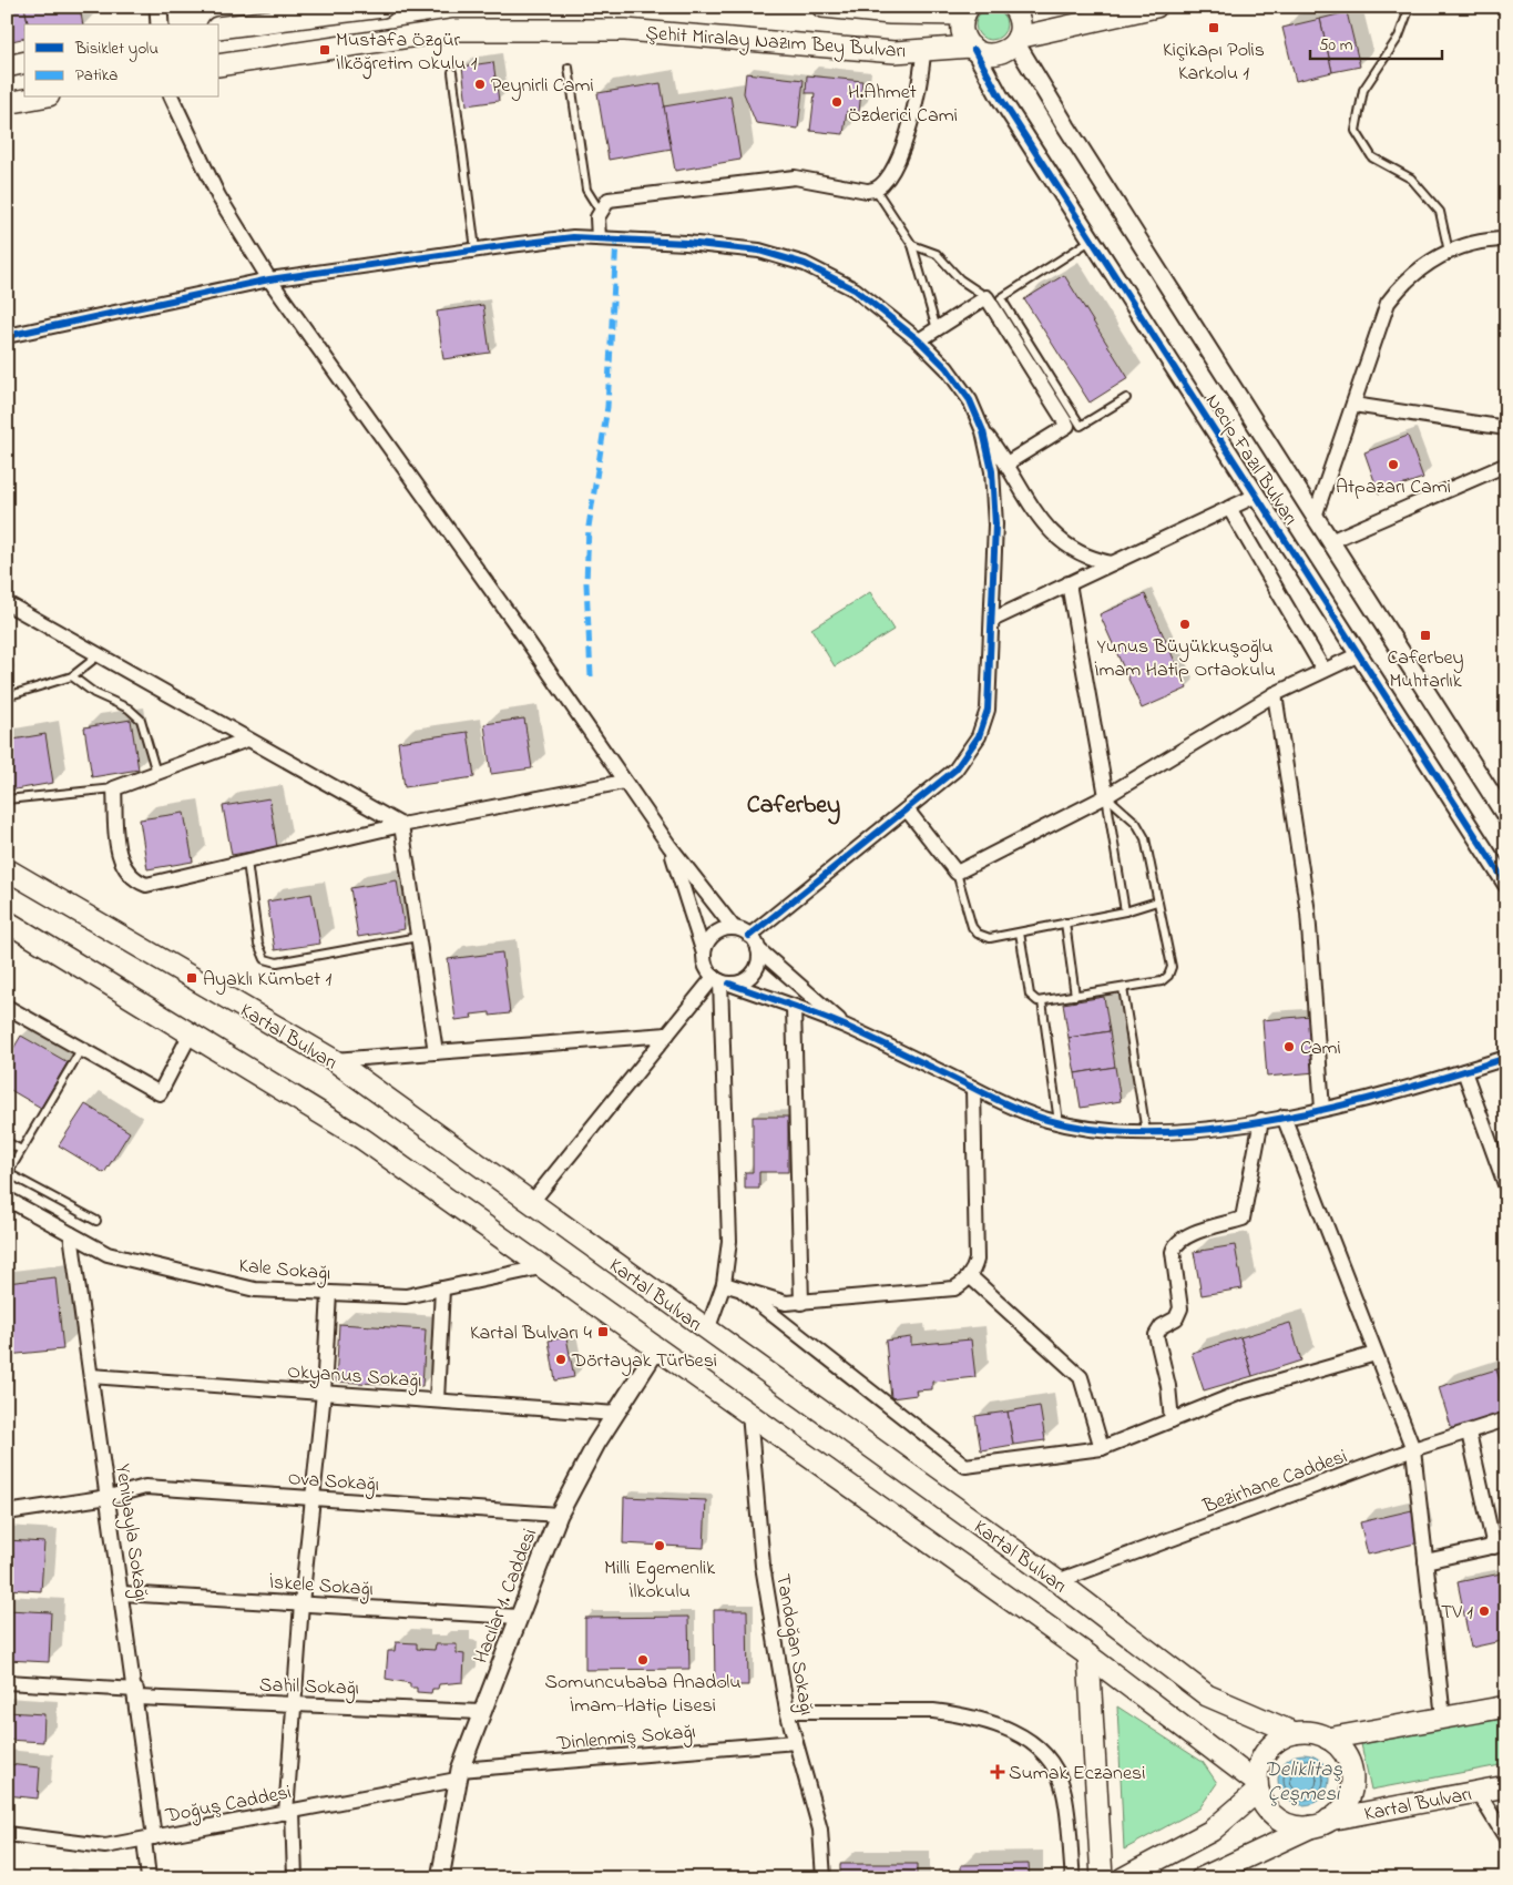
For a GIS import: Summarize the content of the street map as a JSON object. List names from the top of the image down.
{
  "streets": {
    "main road": ["Şehit Miralay Nazım Bey Bulvarı", "Kartal Bulvarı"],
    "street": [
      "Necip Fazıl Bulvarı",
      "Kale Sokağı",
      "Okyanus Sokağı",
      "Ova Sokağı",
      "Bezirhane Caddesi",
      "Yeniyayla Sokağı",
      "İskele Sokağı",
      "Hacılar 1. Caddesi",
      "Tandoğan Sokağı",
      "Sahil Sokağı",
      "Dinlenmiş Sokağı",
      "Doğuş Caddesi"
    ]
  },
  "crossings": [
    ["Şehit Miralay Nazım Bey Bulvarı", "Necip Fazıl Bulvarı"],
    ["Kartal Bulvarı", "Bezirhane Caddesi"],
    ["Kale Sokağı", "Yeniyayla Sokağı"],
    ["Okyanus Sokağı", "Yeniyayla Sokağı"],
    ["Okyanus Sokağı", "Hacılar 1. Caddesi"],
    ["Ova Sokağı", "Yeniyayla Sokağı"],
    ["Ova Sokağı", "Hacılar 1. Caddesi"],
    ["Yeniyayla Sokağı", "İskele Sokağı"],
    ["Yeniyayla Sokağı", "Sahil Sokağı"],
    ["Yeniyayla Sokağı", "Doğuş Caddesi"],
    ["İskele Sokağı", "Hacılar 1. Caddesi"],
    ["Hacılar 1. Caddesi", "Sahil Sokağı"],
    ["Hacılar 1. Caddesi", "Dinlenmiş Sokağı"],
    ["Hacılar 1. Caddesi", "Doğuş Caddesi"],
    ["Tandoğan Sokağı", "Dinlenmiş Sokağı"],
    ["Dinlenmiş Sokağı", "Doğuş Caddesi"]
  ],
  "districts": ["Caferbey"],
  "water": ["Deliklitaş Çeşmesi"],
  "places": {
    "transit": [
      "Kiçikapı Polis Karkolu 1",
      "Mustafa Özgür İlköğretim Okulu 1",
      "Caferbey Muhtarlık",
      "Ayaklı Kümbet 1",
      "Kartal Bulvarı 4"
    ],
    "other": [
      "Peynirli Cami",
      "H.Ahmet Özderici Cami",
      "Atpazarı Cami",
      "Yunus Büyükkuşoğlu İmam Hatip Ortaokulu",
      "Cami",
      "Dörtayak Türbesi",
      "Milli Egemenlik İlkokulu",
      "TV 1",
      "Somuncubaba Anadolu İmam-Hatip Lisesi"
    ],
    "health": ["Sumak Eczanesi"]
  },
  "legend": ["Bisiklet yolu", "Patika"],
  "scale_bar": "50 m"
}
